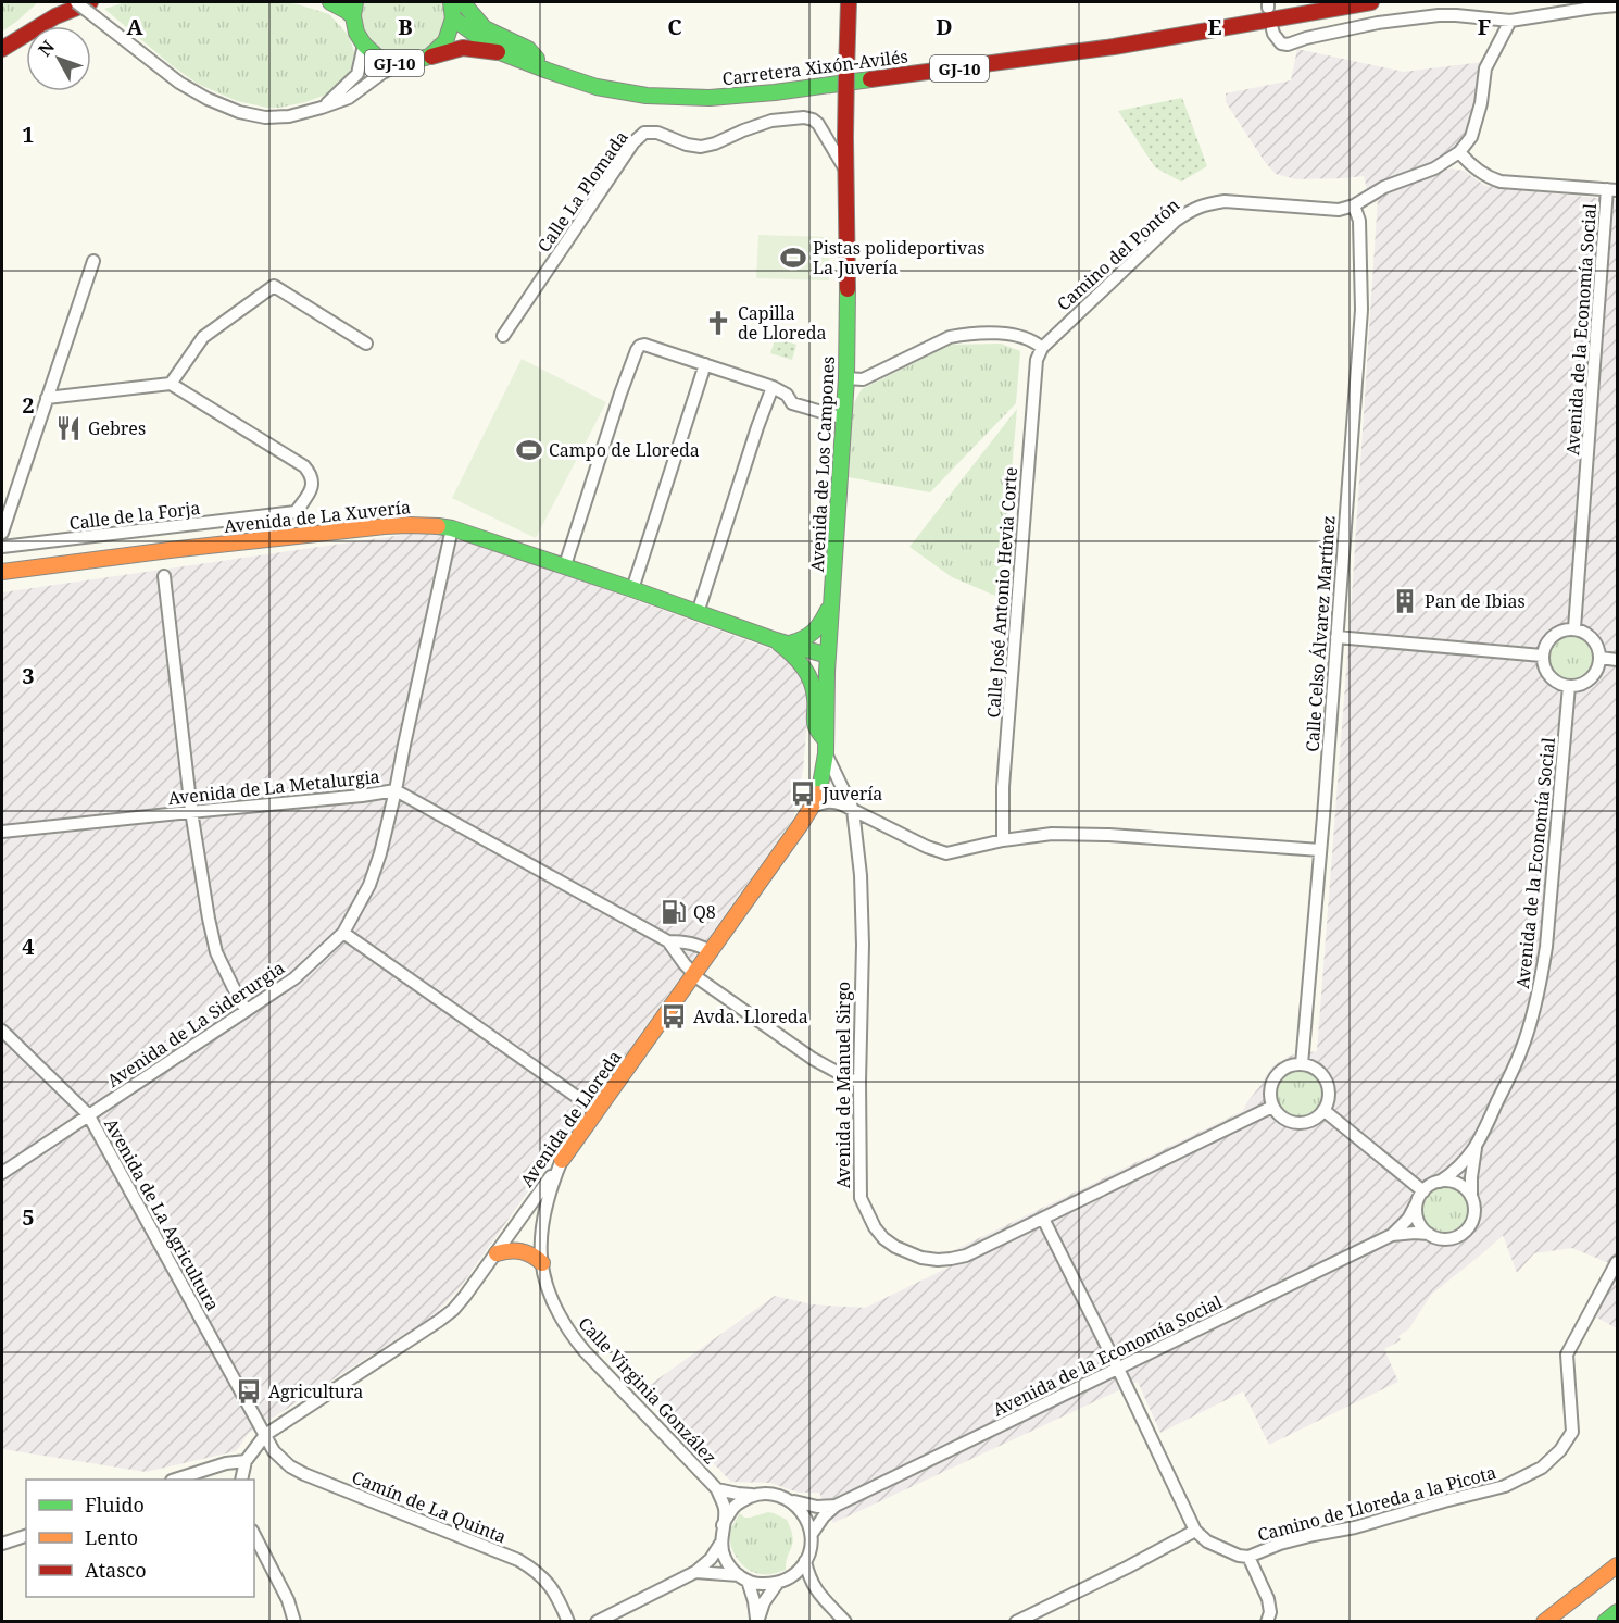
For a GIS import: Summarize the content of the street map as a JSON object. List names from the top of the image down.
{
  "streets": {
    "main road": [
      "GJ-10",
      "Carretera Xixón-Avilés",
      "Avenida de Los Campones",
      "Avenida de La Xuvería",
      "Avenida de Manuel Sirgo",
      "Avenida de Lloreda"
    ],
    "street": [
      "Calle La Plomada",
      "Camino del Pontón",
      "Avenida de la Economía Social",
      "Calle de la Forja",
      "Calle José Antonio Hevia Corte",
      "Calle Celso Álvarez Martínez",
      "Avenida de La Metalurgia",
      "Avenida de La Siderurgia",
      "Avenida de La Agricultura",
      "Calle Virginia González",
      "Camino de Lloreda a la Picota",
      "Camín de La Quinta"
    ]
  },
  "crossings": [
    ["GJ-10", "Carretera Xixón-Avilés"],
    ["Calle La Plomada", "Avenida de Los Campones"],
    ["Camino del Pontón", "Calle José Antonio Hevia Corte"],
    ["Camino del Pontón", "Calle Celso Álvarez Martínez"],
    ["Avenida de la Economía Social", "Calle Virginia González"],
    ["Avenida de Los Campones", "Avenida de La Xuvería"],
    ["Avenida de Los Campones", "Avenida de Manuel Sirgo"],
    ["Avenida de La Xuvería", "Avenida de La Siderurgia"],
    ["Avenida de La Xuvería", "Avenida de Manuel Sirgo"],
    ["Avenida de La Xuvería", "Avenida de Lloreda"],
    ["Calle Celso Álvarez Martínez", "Avenida de Manuel Sirgo"],
    ["Avenida de La Metalurgia", "Avenida de La Siderurgia"],
    ["Avenida de La Siderurgia", "Avenida de La Agricultura"],
    ["Avenida de Manuel Sirgo", "Avenida de Lloreda"],
    ["Avenida de Lloreda", "Avenida de La Agricultura"],
    ["Avenida de Lloreda", "Calle Virginia González"],
    ["Avenida de Lloreda", "Camín de La Quinta"],
    ["Avenida de La Agricultura", "Camín de La Quinta"]
  ],
  "places": {
    "sports": ["Pistas polideportivas La Juvería", "Campo de Lloreda"],
    "church": ["Capilla de Lloreda"],
    "restaurant": ["Gebres"],
    "building": ["Pan de Ibias"],
    "bus stop": ["Juvería", "Avda. Lloreda", "Agricultura"],
    "fuel station": ["Q8"]
  },
  "legend": ["Fluido", "Lento", "Atasco"],
  "north": "top left",
  "grid": {
    "columns": [
      "A",
      "B",
      "C",
      "D",
      "E",
      "F"
    ],
    "rows": [
      "1",
      "2",
      "3",
      "4",
      "5"
    ]
  }
}
